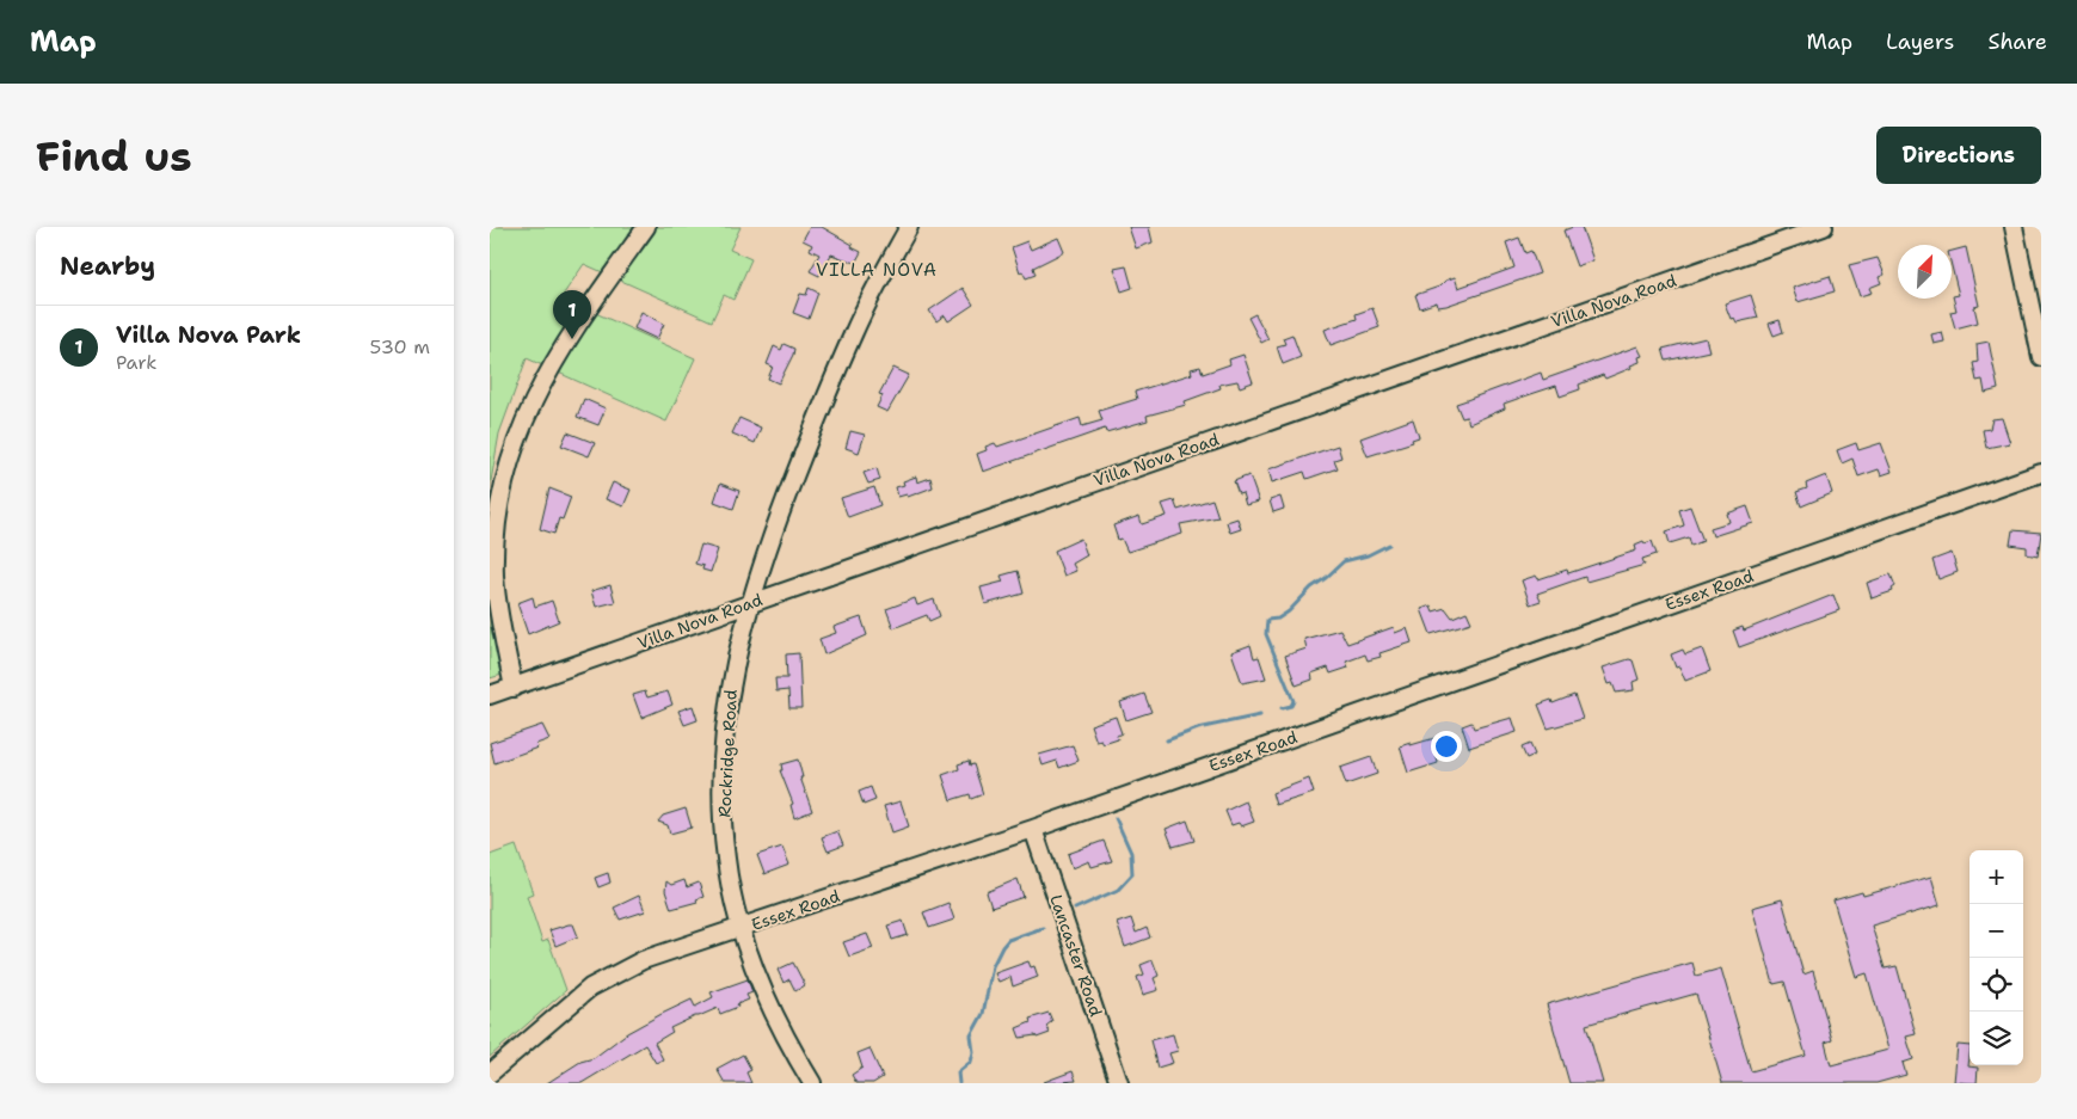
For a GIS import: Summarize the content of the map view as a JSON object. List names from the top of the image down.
{
  "streets": {
    "street": [
      "Villa Nova Road",
      "Essex Road",
      "Rockridge Road",
      "Lancaster Road"
    ]
  },
  "crossings": [
    ["Villa Nova Road", "Rockridge Road"],
    ["Essex Road", "Rockridge Road"],
    ["Essex Road", "Lancaster Road"]
  ],
  "districts": ["VILLA NOVA"],
  "north": "top right",
  "page": {
    "header": "Map",
    "nav": ["Map", "Layers", "Share"],
    "buttons": "Directions",
    "title": "Find us",
    "heading": "Nearby",
    "pins": "1",
    "list": [
      {
        "mark": "1",
        "name": "Villa Nova Park",
        "note": "Park",
        "value": "530 m"
      }
    ],
    "map_buttons": ["+", "−"]
  }
}
